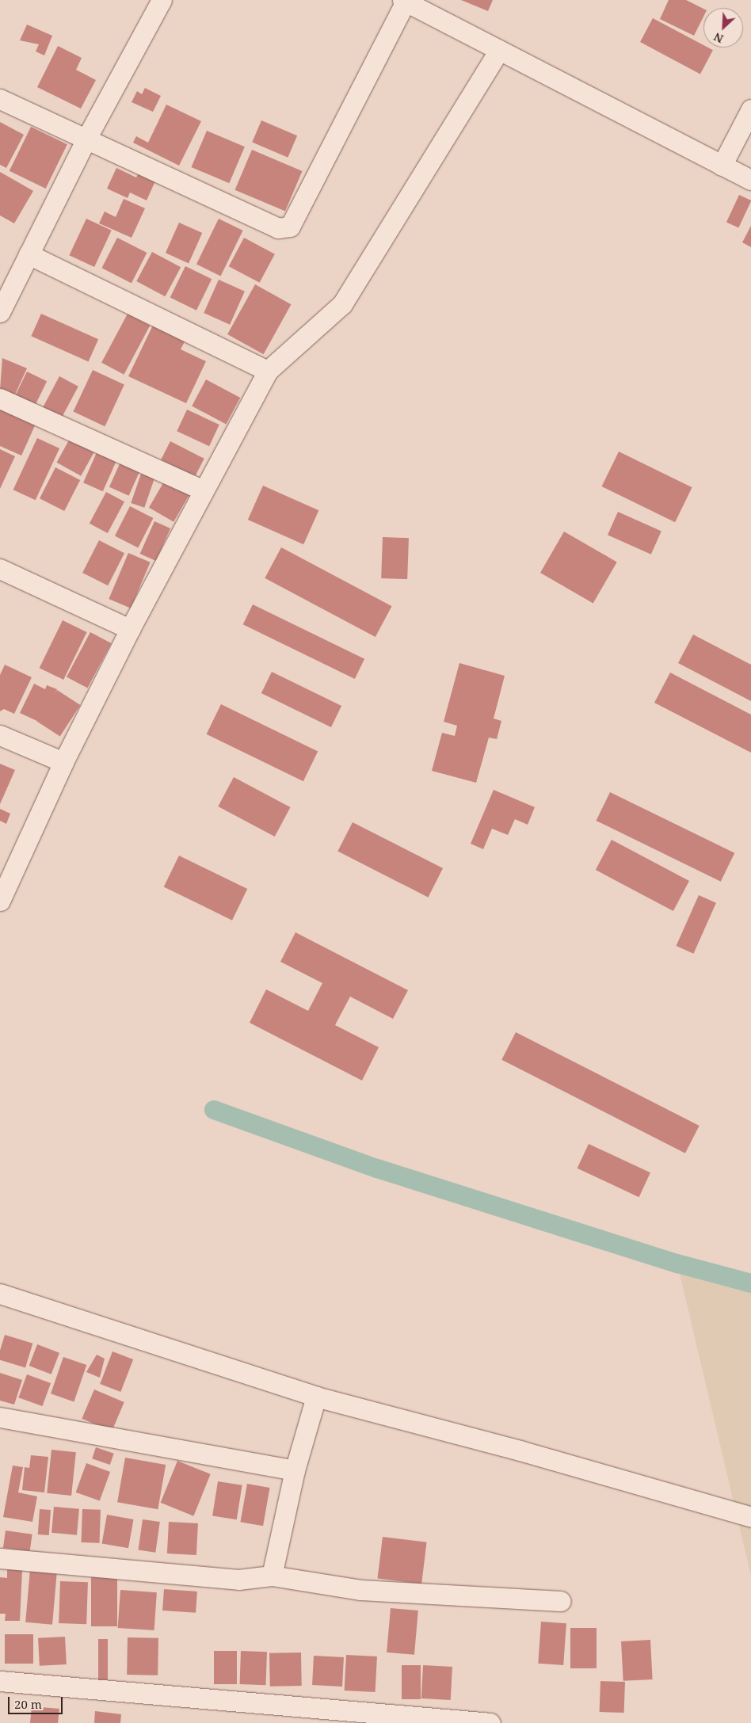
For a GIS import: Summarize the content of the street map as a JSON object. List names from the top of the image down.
{
  "scale_bar": "20 m",
  "north": "bottom left"
}
